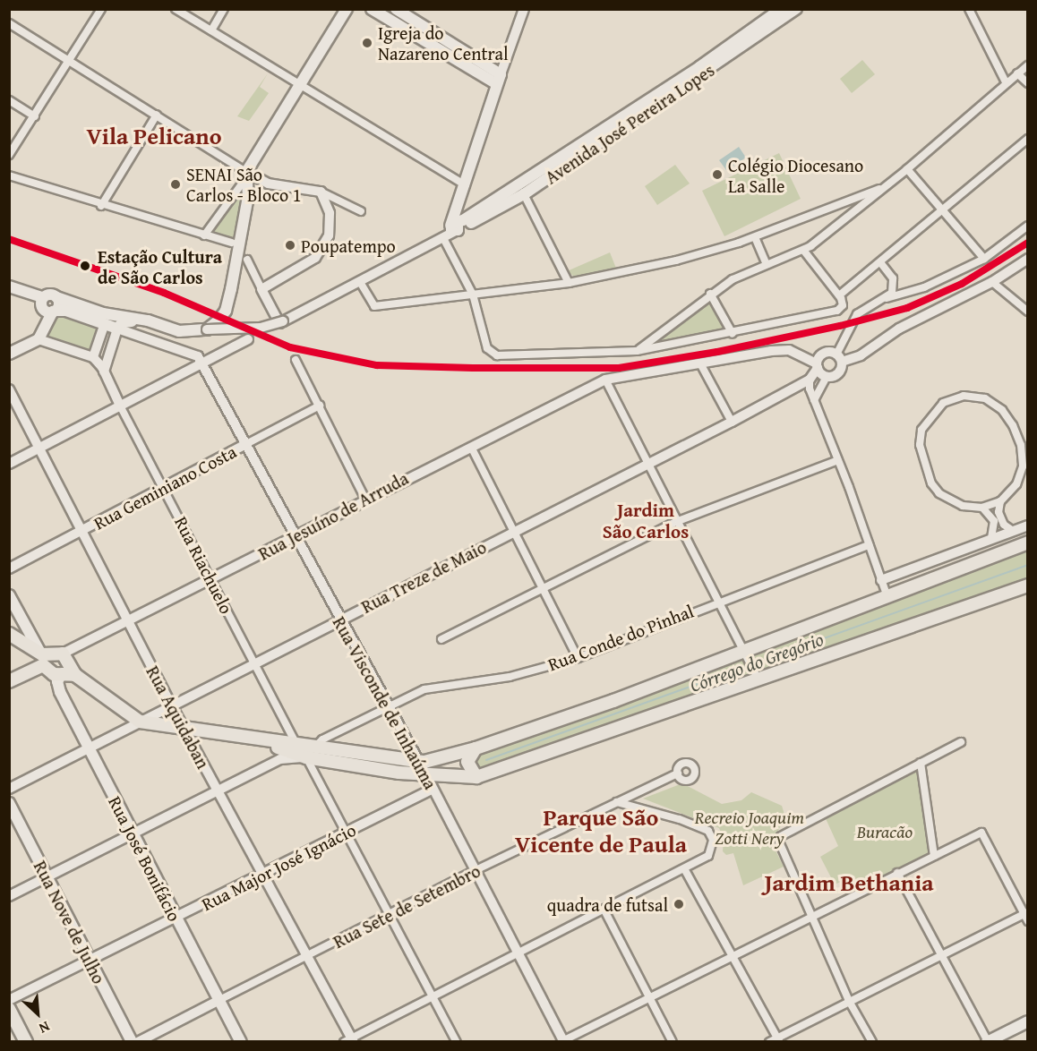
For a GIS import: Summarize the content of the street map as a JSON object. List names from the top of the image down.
{
  "streets": {
    "main road": ["Avenida José Pereira Lopes", "Rua José Bonifácio", "Rua Nove de Julho"],
    "street": [
      "Rua Geminiano Costa",
      "Rua Jesuíno de Arruda",
      "Rua Riachuelo",
      "Rua Treze de Maio",
      "Rua Conde do Pinhal",
      "Rua Visconde de Inhaúma",
      "Rua Aquidaban",
      "Rua Major José Ignácio",
      "Rua Sete de Setembro"
    ]
  },
  "crossings": [
    ["Rua Geminiano Costa", "Rua Riachuelo"],
    ["Rua Geminiano Costa", "Rua Visconde de Inhaúma"],
    ["Rua Geminiano Costa", "Rua Aquidaban"],
    ["Rua Jesuíno de Arruda", "Rua Riachuelo"],
    ["Rua Jesuíno de Arruda", "Rua Treze de Maio"],
    ["Rua Jesuíno de Arruda", "Rua Visconde de Inhaúma"],
    ["Rua Jesuíno de Arruda", "Rua Aquidaban"],
    ["Rua Jesuíno de Arruda", "Rua José Bonifácio"],
    ["Rua Riachuelo", "Rua Treze de Maio"],
    ["Rua Treze de Maio", "Rua Visconde de Inhaúma"],
    ["Rua Treze de Maio", "Rua Aquidaban"],
    ["Rua Treze de Maio", "Rua José Bonifácio"],
    ["Rua Conde do Pinhal", "Rua Visconde de Inhaúma"],
    ["Rua Conde do Pinhal", "Rua Aquidaban"],
    ["Rua Conde do Pinhal", "Rua José Bonifácio"],
    ["Rua Conde do Pinhal", "Rua Nove de Julho"],
    ["Rua Visconde de Inhaúma", "Rua Major José Ignácio"],
    ["Rua Visconde de Inhaúma", "Rua Sete de Setembro"],
    ["Rua Aquidaban", "Rua Major José Ignácio"],
    ["Rua Aquidaban", "Rua Sete de Setembro"],
    ["Rua José Bonifácio", "Rua Major José Ignácio"],
    ["Rua José Bonifácio", "Rua Sete de Setembro"],
    ["Rua Major José Ignácio", "Rua Nove de Julho"]
  ],
  "districts": [
    "Vila Pelicano",
    "Jardim São Carlos",
    "Parque São Vicente de Paula",
    "Jardim Bethania"
  ],
  "water": ["Córrego do Gregório"],
  "parks": ["Recreio Joaquim Zotti Nery", "Buracão"],
  "places": [
    "Igreja do Nazareno Central",
    "Colégio Diocesano La Salle",
    "SENAI São Carlos - Bloco 1",
    "Poupatempo",
    "Estação Cultura de São Carlos",
    "quadra de futsal"
  ],
  "north": "bottom right"
}
